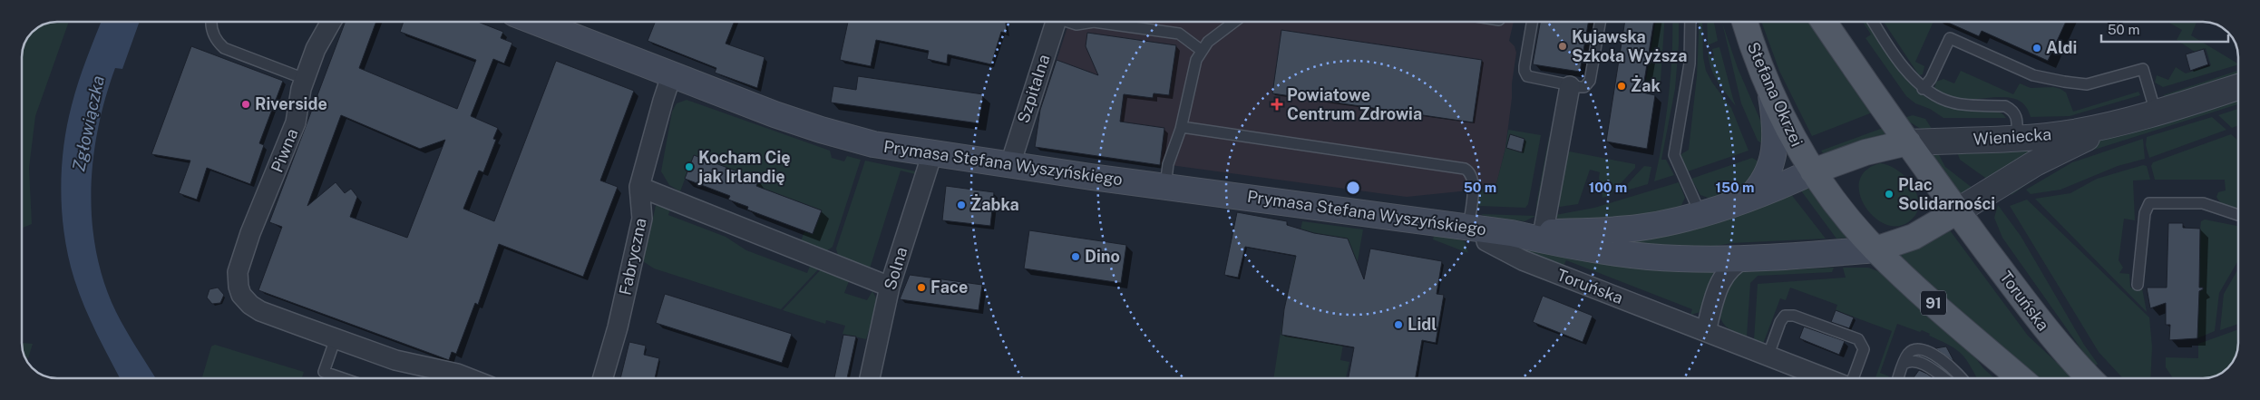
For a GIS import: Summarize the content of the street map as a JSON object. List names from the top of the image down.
{
  "streets": {
    "main road": [
      "Stefana Okrzei",
      "Prymasa Stefana Wyszyńskiego",
      "Toruńska",
      "91"
    ],
    "street": [
      "Szpitalna",
      "Wieniecka",
      "Piwna",
      "Fabryczna",
      "Solna"
    ]
  },
  "crossings": [
    ["Szpitalna", "Prymasa Stefana Wyszyńskiego"],
    ["Stefana Okrzei", "Prymasa Stefana Wyszyńskiego"],
    ["Stefana Okrzei", "91"],
    ["Wieniecka", "Toruńska"],
    ["Prymasa Stefana Wyszyńskiego", "Fabryczna"],
    ["Prymasa Stefana Wyszyńskiego", "Solna"],
    ["Prymasa Stefana Wyszyńskiego", "Toruńska"],
    ["Prymasa Stefana Wyszyńskiego", "91"]
  ],
  "water": ["Zgłowiączka"],
  "places": {
    "other": [
      "Kujawska Szkoła Wyższa",
      "Aldi",
      "Żak",
      "Riverside",
      "Kocham Cię jak Irlandię",
      "Plac Solidarności",
      "Żabka",
      "Dino",
      "Face",
      "Lidl"
    ],
    "health": ["Powiatowe Centrum Zdrowia"]
  },
  "scale_bar": "50 m",
  "rings": ["50 m", "100 m", "150 m"]
}
